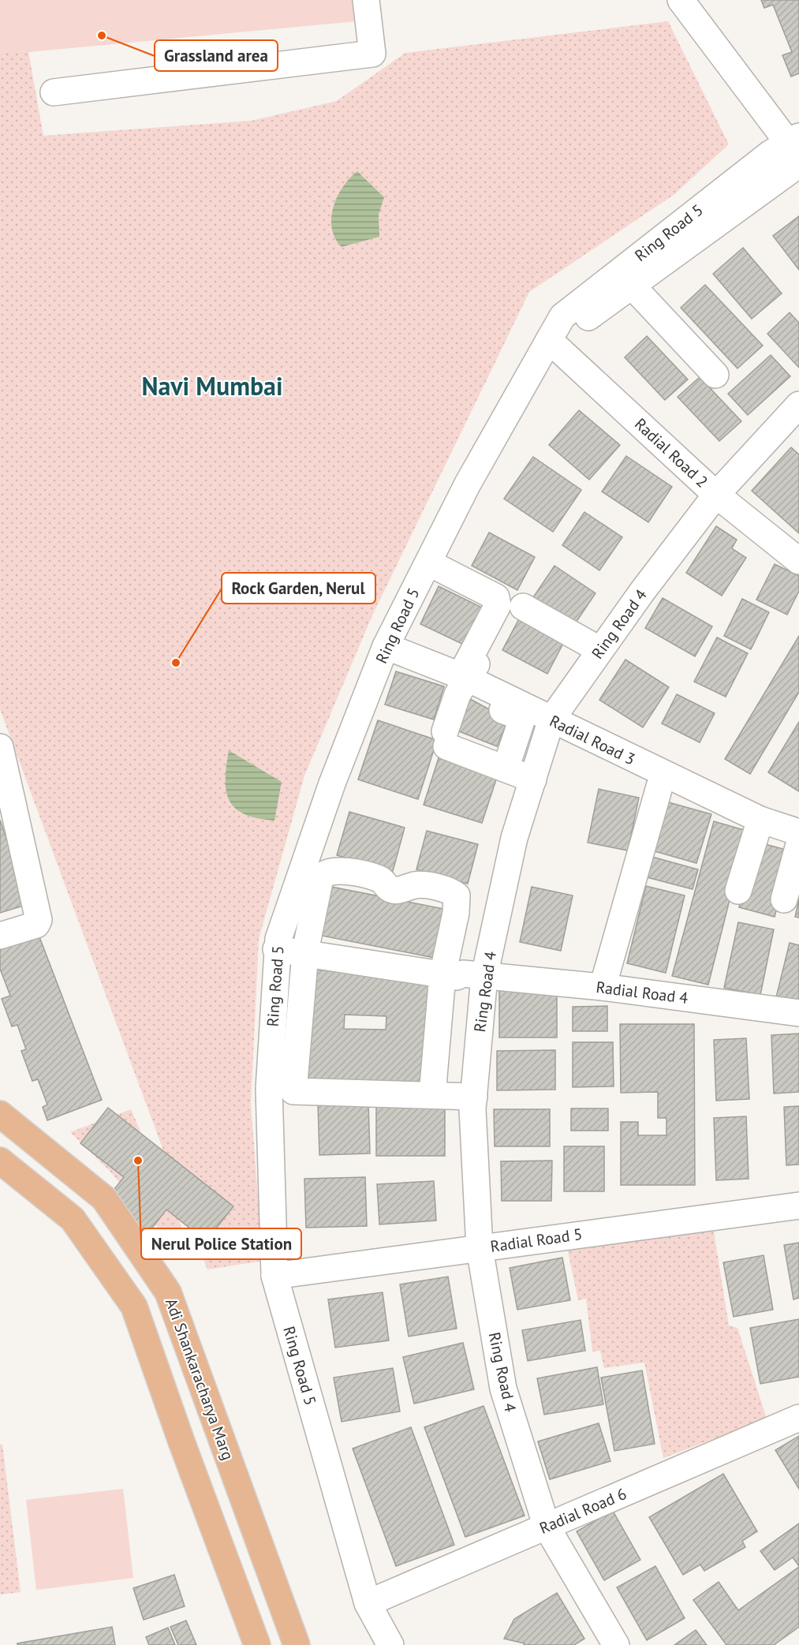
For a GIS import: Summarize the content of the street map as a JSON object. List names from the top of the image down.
{
  "streets": {
    "main road": ["Adi Shankaracharya Marg"],
    "street": [
      "Ring Road 5",
      "Radial Road 2",
      "Ring Road 4",
      "Radial Road 3",
      "Radial Road 4",
      "Radial Road 5",
      "Radial Road 6"
    ]
  },
  "crossings": [
    ["Ring Road 5", "Radial Road 2"],
    ["Ring Road 5", "Radial Road 3"],
    ["Ring Road 5", "Radial Road 4"],
    ["Ring Road 5", "Radial Road 5"],
    ["Ring Road 5", "Radial Road 6"],
    ["Radial Road 2", "Ring Road 4"],
    ["Ring Road 4", "Radial Road 3"],
    ["Ring Road 4", "Radial Road 4"],
    ["Ring Road 4", "Radial Road 5"],
    ["Ring Road 4", "Radial Road 6"]
  ],
  "districts": ["Navi Mumbai"],
  "places": ["Grassland area", "Rock Garden, Nerul", "Nerul Police Station"]
}
